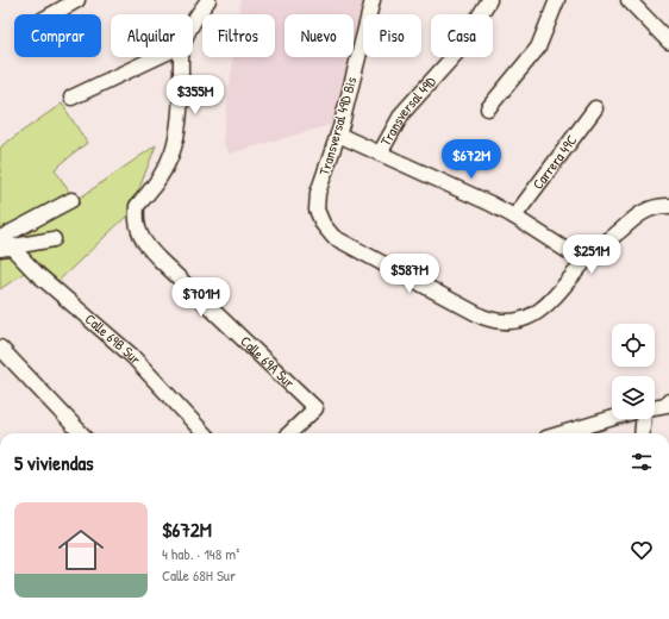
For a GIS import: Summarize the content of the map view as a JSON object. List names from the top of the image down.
{
  "streets": {
    "street": [
      "Transversal 49D",
      "Transversal 49D Bis",
      "Carrera 49C",
      "Calle 69B Sur",
      "Calle 69A Sur"
    ]
  },
  "page": {
    "chip": [
      "Comprar",
      "Alquilar",
      "Filtros",
      "Nuevo",
      "Piso",
      "Casa"
    ],
    "price": [
      "$355M",
      "$672M",
      "$251M",
      "$587M",
      "$701M"
    ],
    "heading": "5 viviendas",
    "list": [
      {
        "name": "$672M",
        "note": "4 hab. · 148 m² · Calle 68H Sur"
      }
    ]
  }
}
